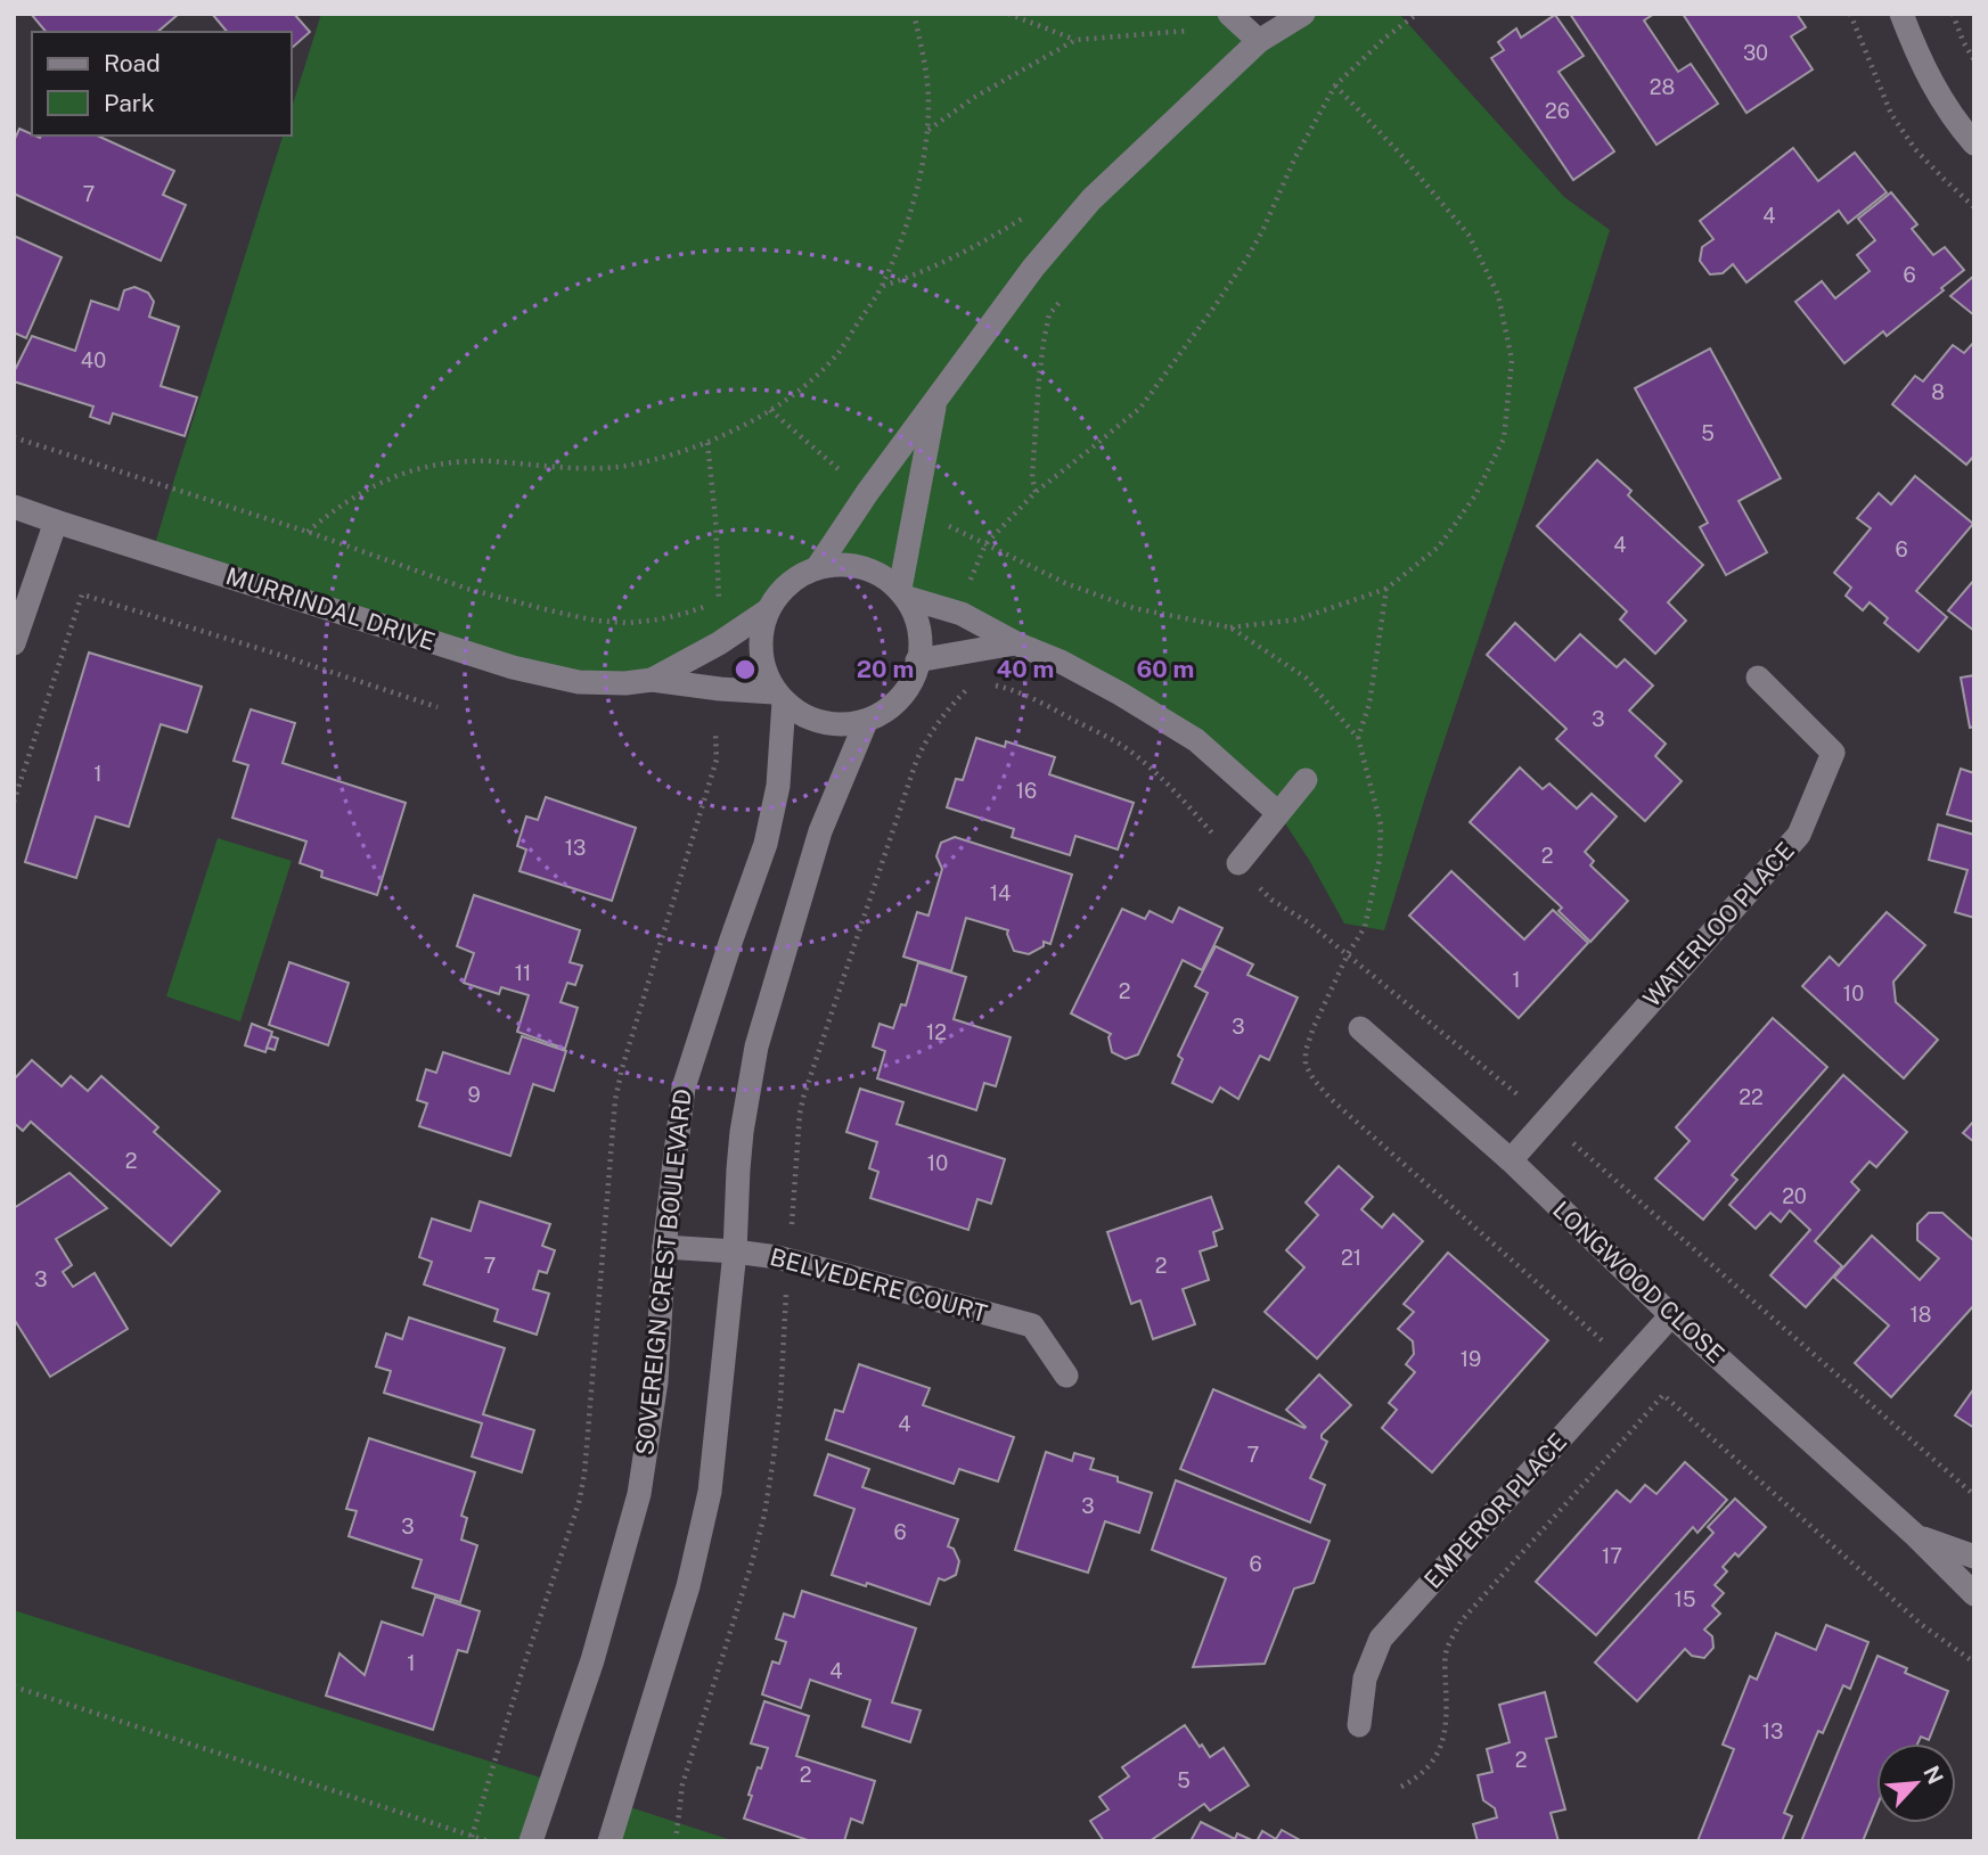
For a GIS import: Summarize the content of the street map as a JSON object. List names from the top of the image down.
{
  "streets": {
    "street": [
      "MURRINDAL DRIVE",
      "WATERLOO PLACE",
      "SOVEREIGN CREST BOULEVARD",
      "LONGWOOD CLOSE",
      "BELVEDERE COURT",
      "EMPEROR PLACE"
    ]
  },
  "crossings": [
    ["MURRINDAL DRIVE", "SOVEREIGN CREST BOULEVARD"],
    ["WATERLOO PLACE", "LONGWOOD CLOSE"],
    ["SOVEREIGN CREST BOULEVARD", "BELVEDERE COURT"],
    ["LONGWOOD CLOSE", "EMPEROR PLACE"]
  ],
  "house_numbers": [
    "30",
    "28",
    "26",
    "7",
    "4",
    "6",
    "40",
    "8",
    "5",
    "4",
    "6",
    "3",
    "1",
    "16",
    "13",
    "2",
    "14",
    "11",
    "1",
    "2",
    "10",
    "3",
    "12",
    "9",
    "22",
    "2",
    "10",
    "20",
    "21",
    "7",
    "2",
    "3",
    "18",
    "19",
    "4",
    "7",
    "3",
    "3",
    "6",
    "17",
    "6",
    "15",
    "1",
    "4",
    "13",
    "2",
    "2",
    "5"
  ],
  "legend": ["Road", "Park"],
  "north": "top right",
  "rings": ["20 m", "40 m", "60 m"]
}
